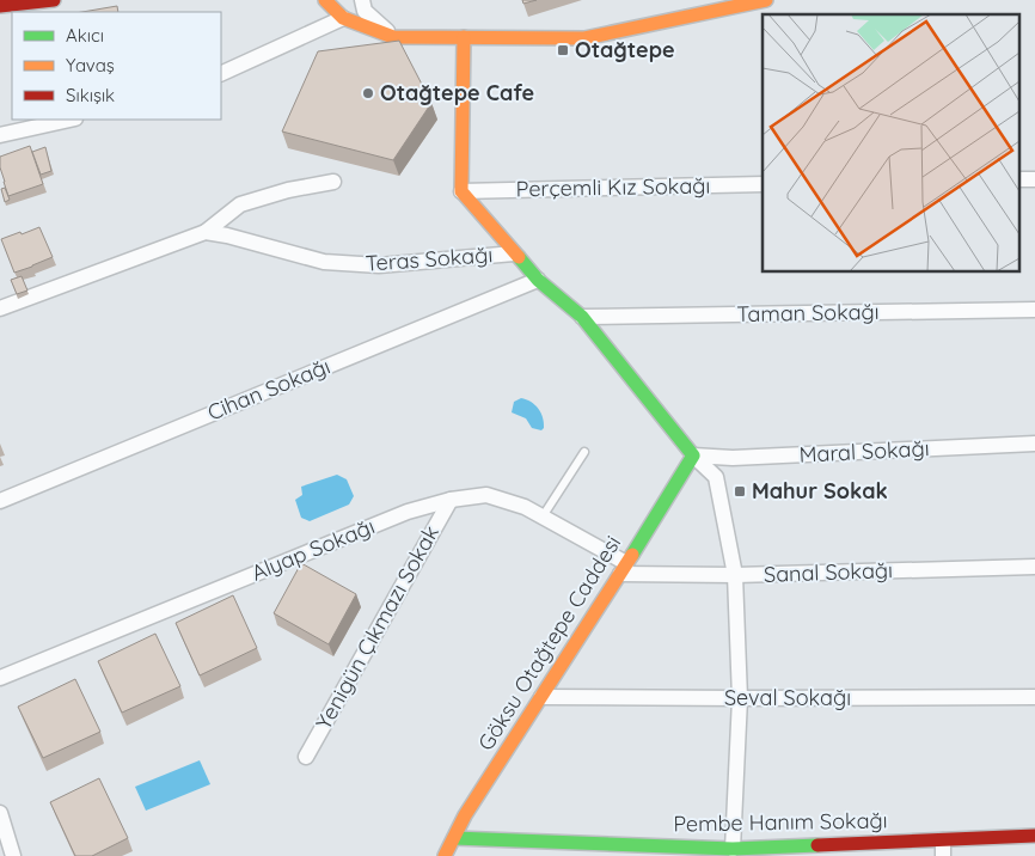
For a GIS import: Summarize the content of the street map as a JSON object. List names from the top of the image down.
{
  "streets": {
    "street": [
      "Perçemli Kız Sokağı",
      "Teras Sokağı",
      "Taman Sokağı",
      "Cihan Sokağı",
      "Maral Sokağı",
      "Alyap Sokağı",
      "Sanal Sokağı",
      "Yenigün Çıkmazı Sokak",
      "Göksu Otağtepe Caddesi",
      "Seval Sokağı",
      "Pembe Hanım Sokağı"
    ]
  },
  "crossings": [
    ["Maral Sokağı", "Göksu Otağtepe Caddesi"],
    ["Alyap Sokağı", "Sanal Sokağı"],
    ["Alyap Sokağı", "Yenigün Çıkmazı Sokak"],
    ["Alyap Sokağı", "Göksu Otağtepe Caddesi"],
    ["Sanal Sokağı", "Göksu Otağtepe Caddesi"],
    ["Göksu Otağtepe Caddesi", "Seval Sokağı"],
    ["Göksu Otağtepe Caddesi", "Pembe Hanım Sokağı"]
  ],
  "places": {
    "transit": ["Otağtepe", "Mahur Sokak"],
    "other": ["Otağtepe Cafe"]
  },
  "legend": ["Akıcı", "Yavaş", "Sıkışık"]
}
